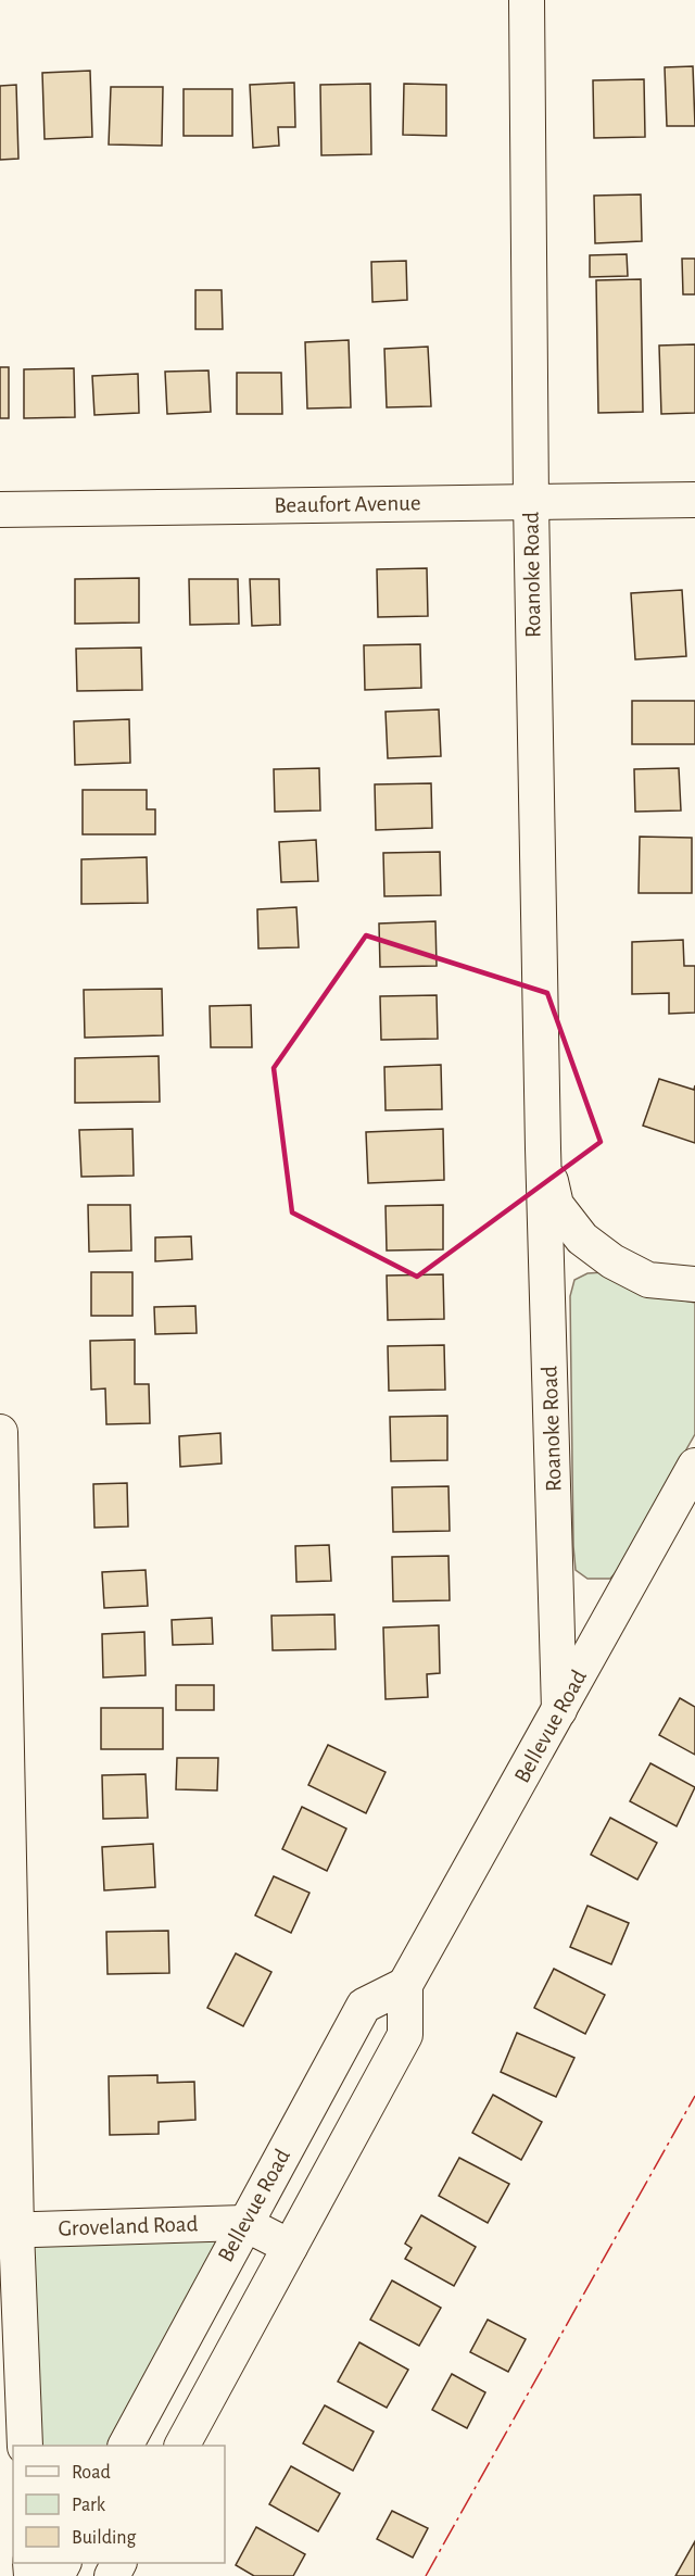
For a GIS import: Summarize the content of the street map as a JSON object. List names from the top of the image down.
{
  "streets": {
    "street": [
      "Beaufort Avenue",
      "Roanoke Road",
      "Bellevue Road",
      "Groveland Road"
    ]
  },
  "crossings": [
    ["Beaufort Avenue", "Roanoke Road"],
    ["Roanoke Road", "Bellevue Road"],
    ["Bellevue Road", "Groveland Road"]
  ],
  "legend": ["Road", "Park", "Building"]
}
